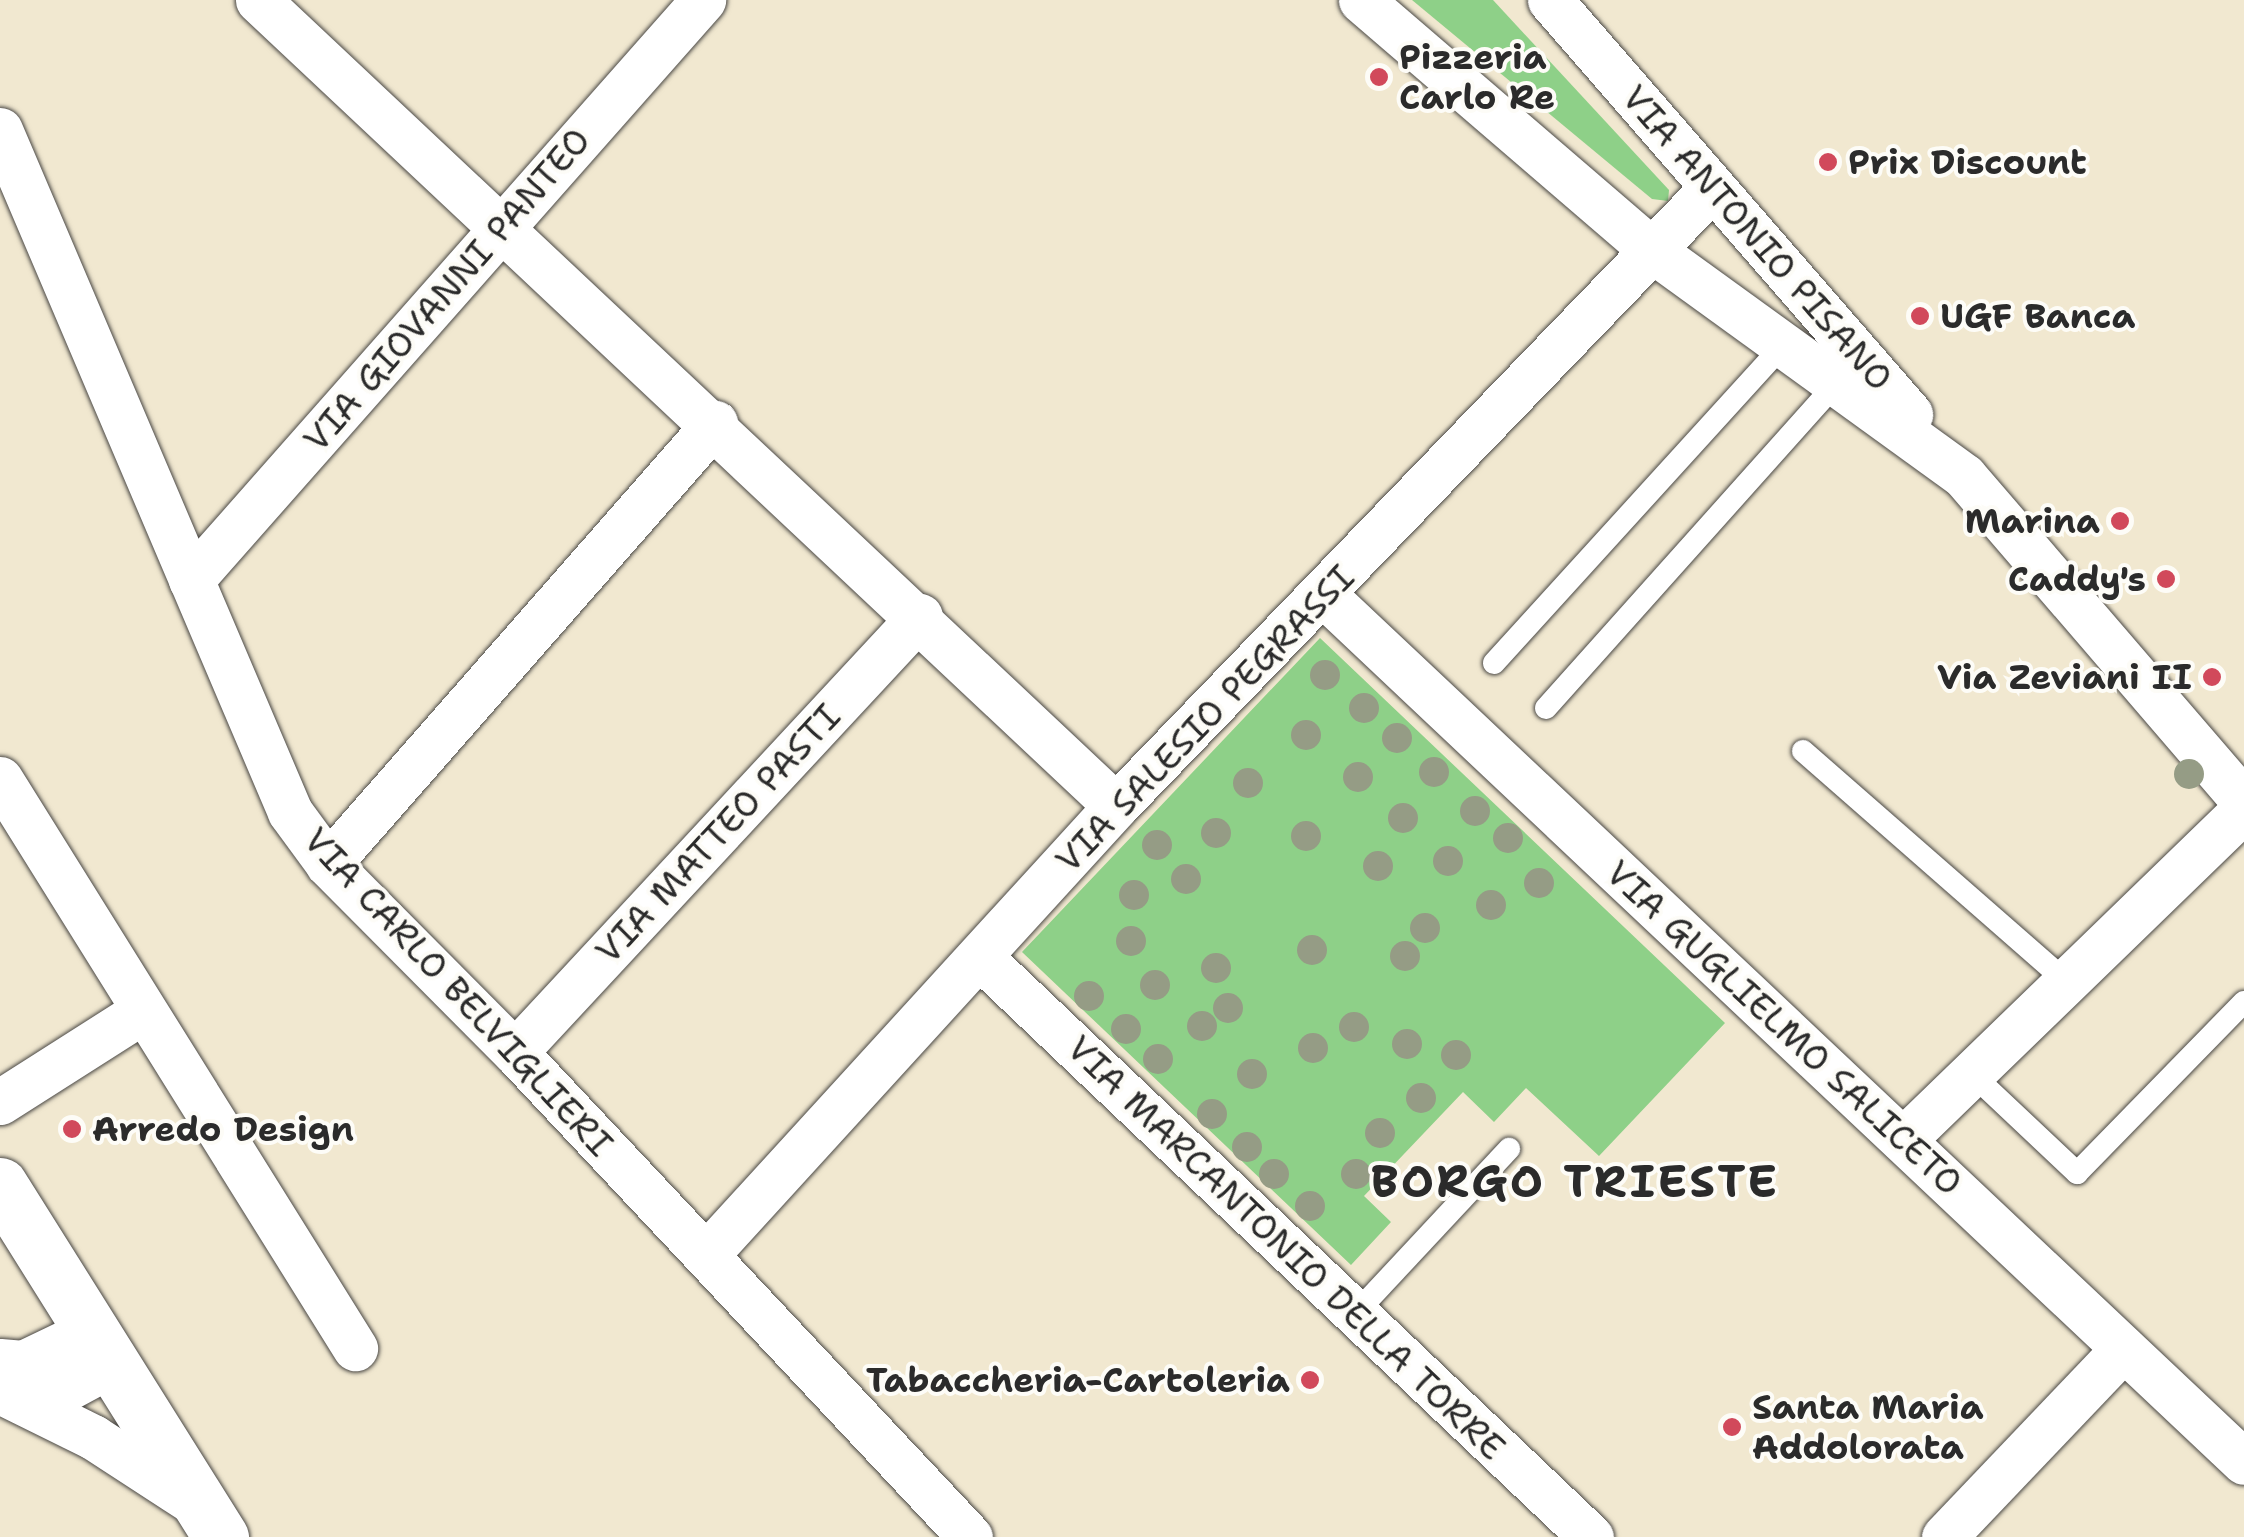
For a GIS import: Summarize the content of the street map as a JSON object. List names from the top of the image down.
{
  "streets": {
    "street": [
      "VIA ANTONIO PISANO",
      "VIA GIOVANNI PANTEO",
      "VIA SALESIO PEGRASSI",
      "VIA MATTEO PASTI",
      "VIA CARLO BELVIGLIERI",
      "VIA GUGLIELMO SALICETO",
      "VIA MARCANTONIO DELLA TORRE"
    ]
  },
  "crossings": [
    ["VIA ANTONIO PISANO", "VIA SALESIO PEGRASSI"],
    ["VIA GIOVANNI PANTEO", "VIA CARLO BELVIGLIERI"],
    ["VIA SALESIO PEGRASSI", "VIA CARLO BELVIGLIERI"],
    ["VIA SALESIO PEGRASSI", "VIA GUGLIELMO SALICETO"],
    ["VIA SALESIO PEGRASSI", "VIA MARCANTONIO DELLA TORRE"],
    ["VIA MATTEO PASTI", "VIA CARLO BELVIGLIERI"]
  ],
  "districts": ["BORGO TRIESTE"],
  "places": [
    "Pizzeria Carlo Re",
    "Prix Discount",
    "UGF Banca",
    "Marina",
    "Caddy's",
    "Via Zeviani II",
    "Arredo Design",
    "Tabaccheria-Cartoleria",
    "Santa Maria Addolorata"
  ]
}
